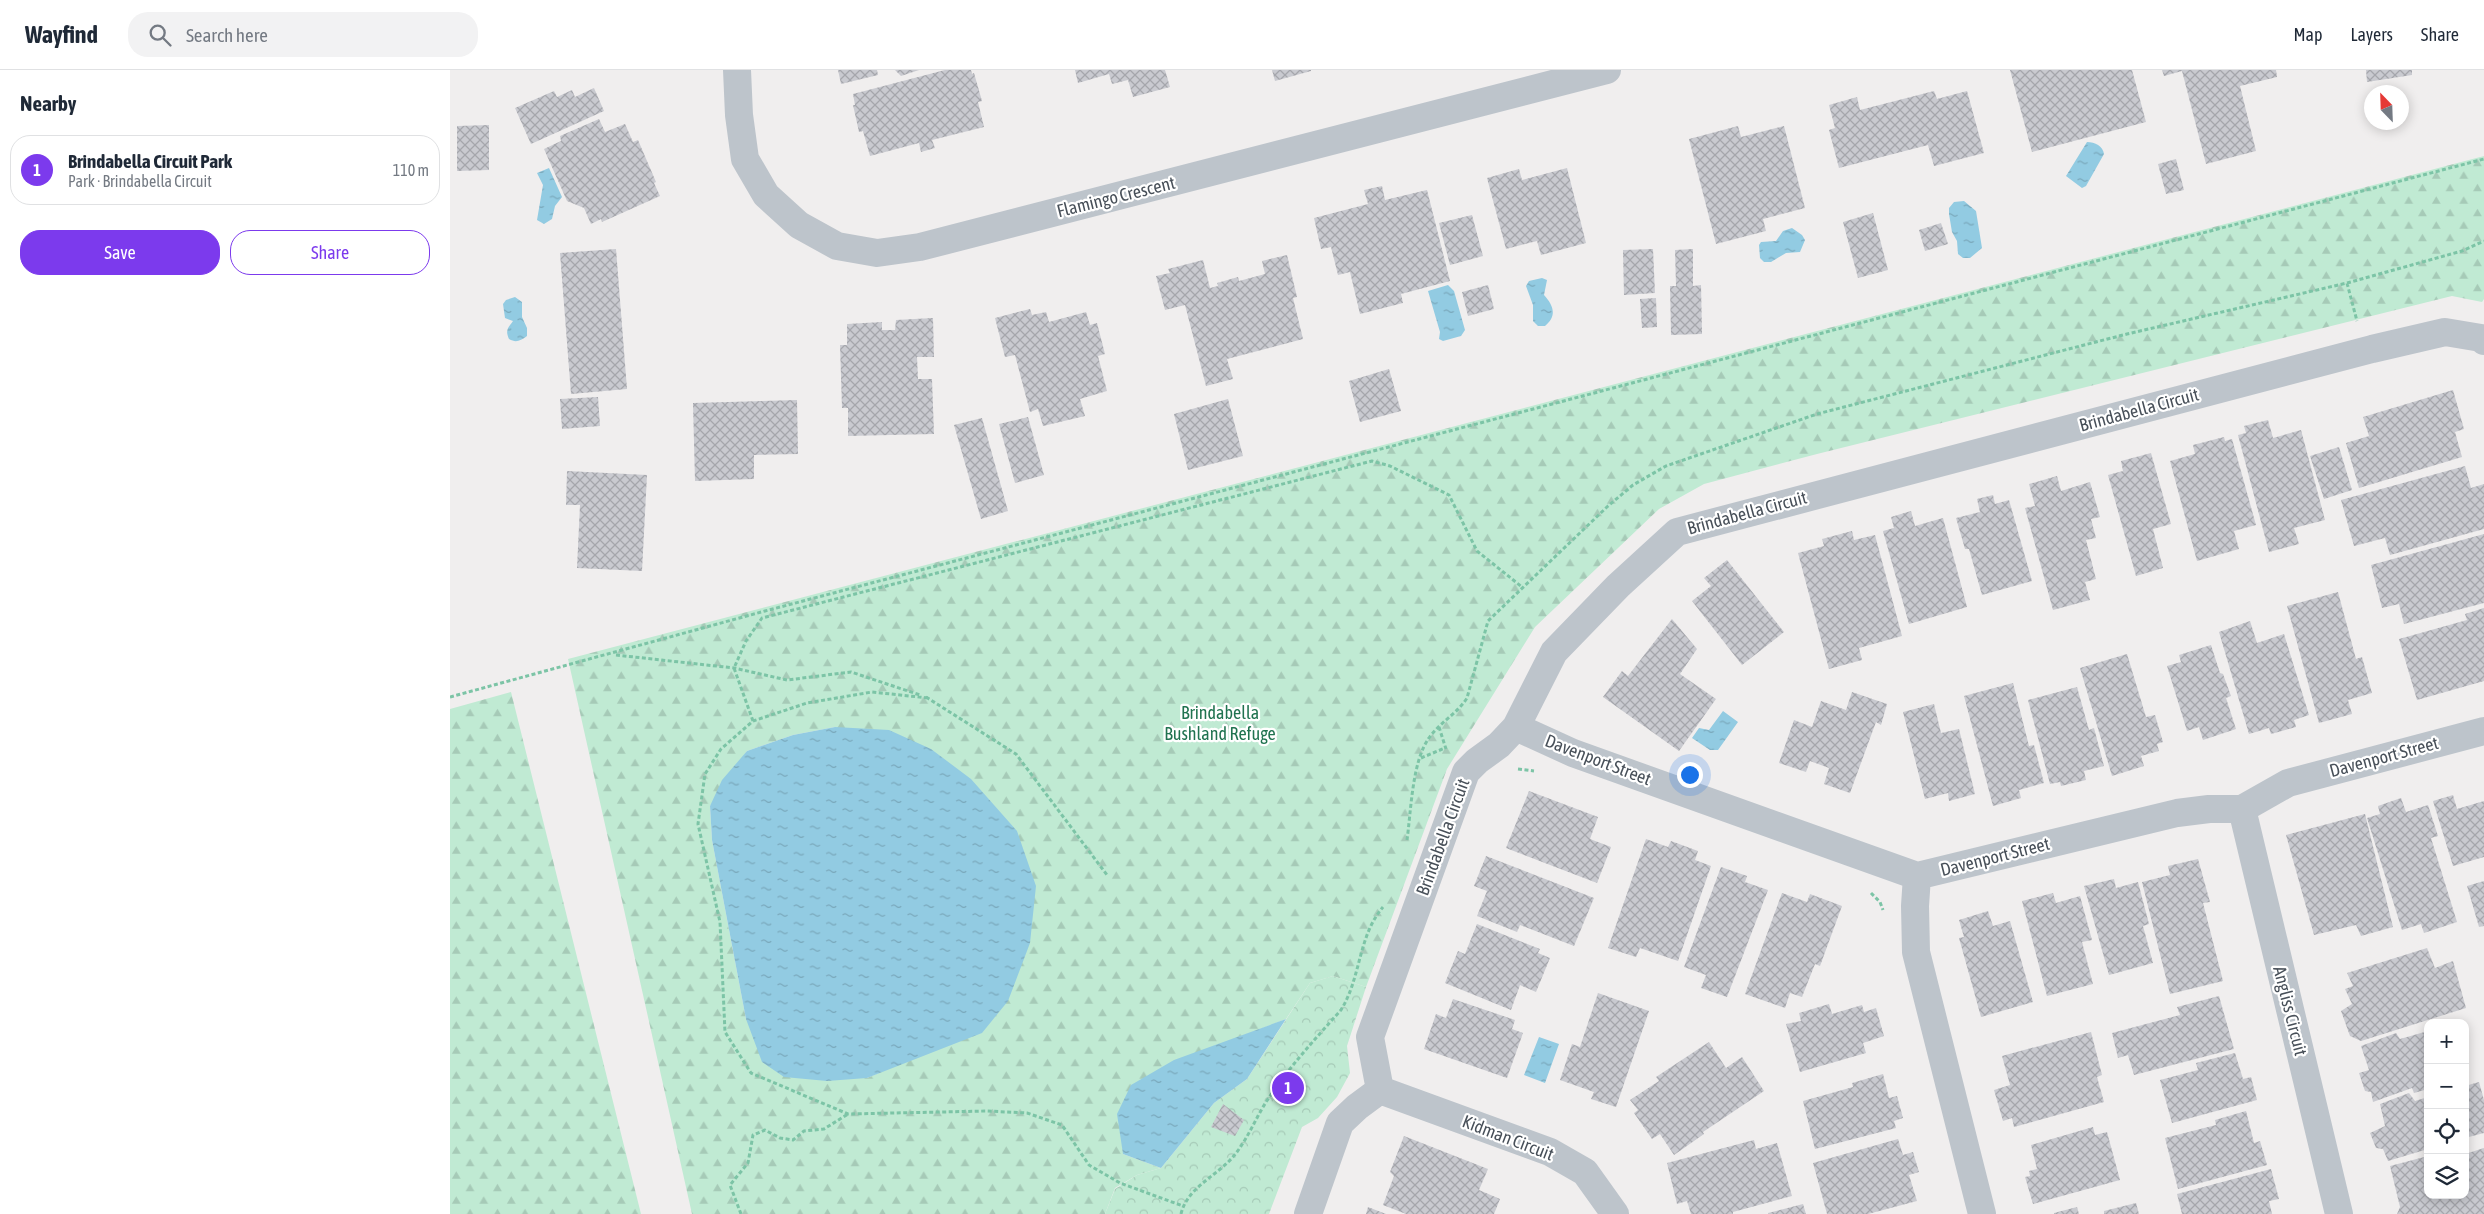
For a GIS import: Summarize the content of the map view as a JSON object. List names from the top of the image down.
{
  "streets": {
    "street": [
      "Flamingo Crescent",
      "Brindabella Circuit",
      "Davenport Street",
      "Angliss Circuit",
      "Kidman Circuit"
    ]
  },
  "crossings": [
    ["Brindabella Circuit", "Davenport Street"],
    ["Brindabella Circuit", "Kidman Circuit"],
    ["Davenport Street", "Angliss Circuit"]
  ],
  "parks": ["Brindabella Bushland Refuge"],
  "north": "top left",
  "page": {
    "header": "Wayfind",
    "search": "Search here",
    "nav": ["Map", "Layers", "Share"],
    "heading": "Nearby",
    "list": [
      {
        "mark": "1",
        "name": "Brindabella Circuit Park",
        "note": "Park · Brindabella Circuit",
        "value": "110 m"
      }
    ],
    "buttons": ["Save", "Share"],
    "map_buttons": ["+", "−"],
    "pins": "1"
  }
}
